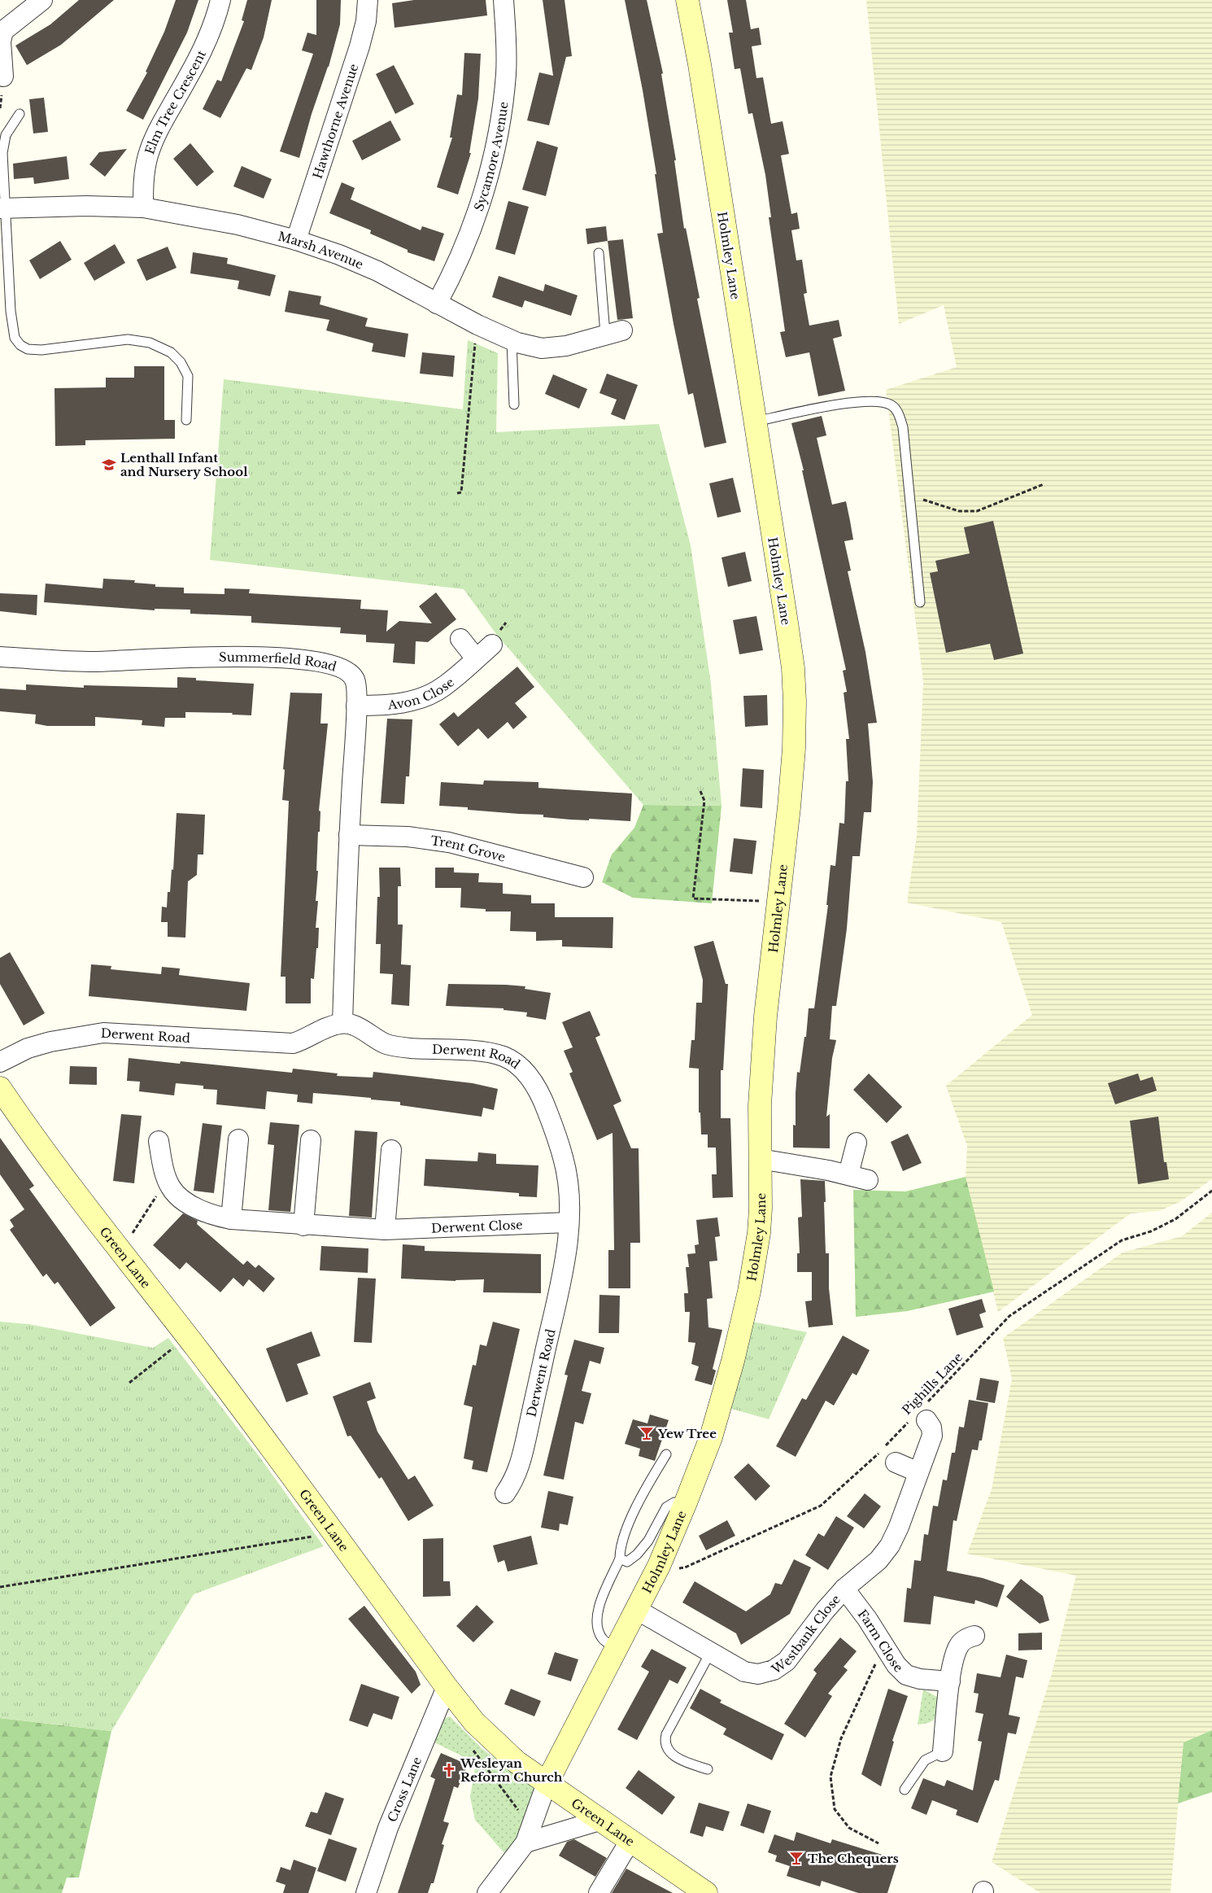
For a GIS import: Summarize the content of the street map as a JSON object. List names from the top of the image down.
{
  "streets": {
    "main road": ["Holmley Lane", "Green Lane"],
    "street": [
      "Elm Tree Crescent",
      "Hawthorne Avenue",
      "Sycamore Avenue",
      "Marsh Avenue",
      "Summerfield Road",
      "Avon Close",
      "Trent Grove",
      "Derwent Road",
      "Derwent Close",
      "Westbank Close",
      "Farm Close",
      "Cross Lane"
    ],
    "path": ["Pighills Lane"]
  },
  "crossings": [
    ["Elm Tree Crescent", "Marsh Avenue"],
    ["Hawthorne Avenue", "Marsh Avenue"],
    ["Sycamore Avenue", "Marsh Avenue"],
    ["Holmley Lane", "Green Lane"],
    ["Holmley Lane", "Pighills Lane"],
    ["Holmley Lane", "Westbank Close"],
    ["Summerfield Road", "Avon Close"],
    ["Summerfield Road", "Trent Grove"],
    ["Summerfield Road", "Derwent Road"],
    ["Derwent Road", "Derwent Close"],
    ["Green Lane", "Cross Lane"],
    ["Pighills Lane", "Westbank Close"],
    ["Westbank Close", "Farm Close"]
  ],
  "places": {
    "school or university": ["Lenthall Infant and Nursery School"],
    "bar": ["Yew Tree", "The Chequers"],
    "church": ["Wesleyan Reform Church"]
  }
}
